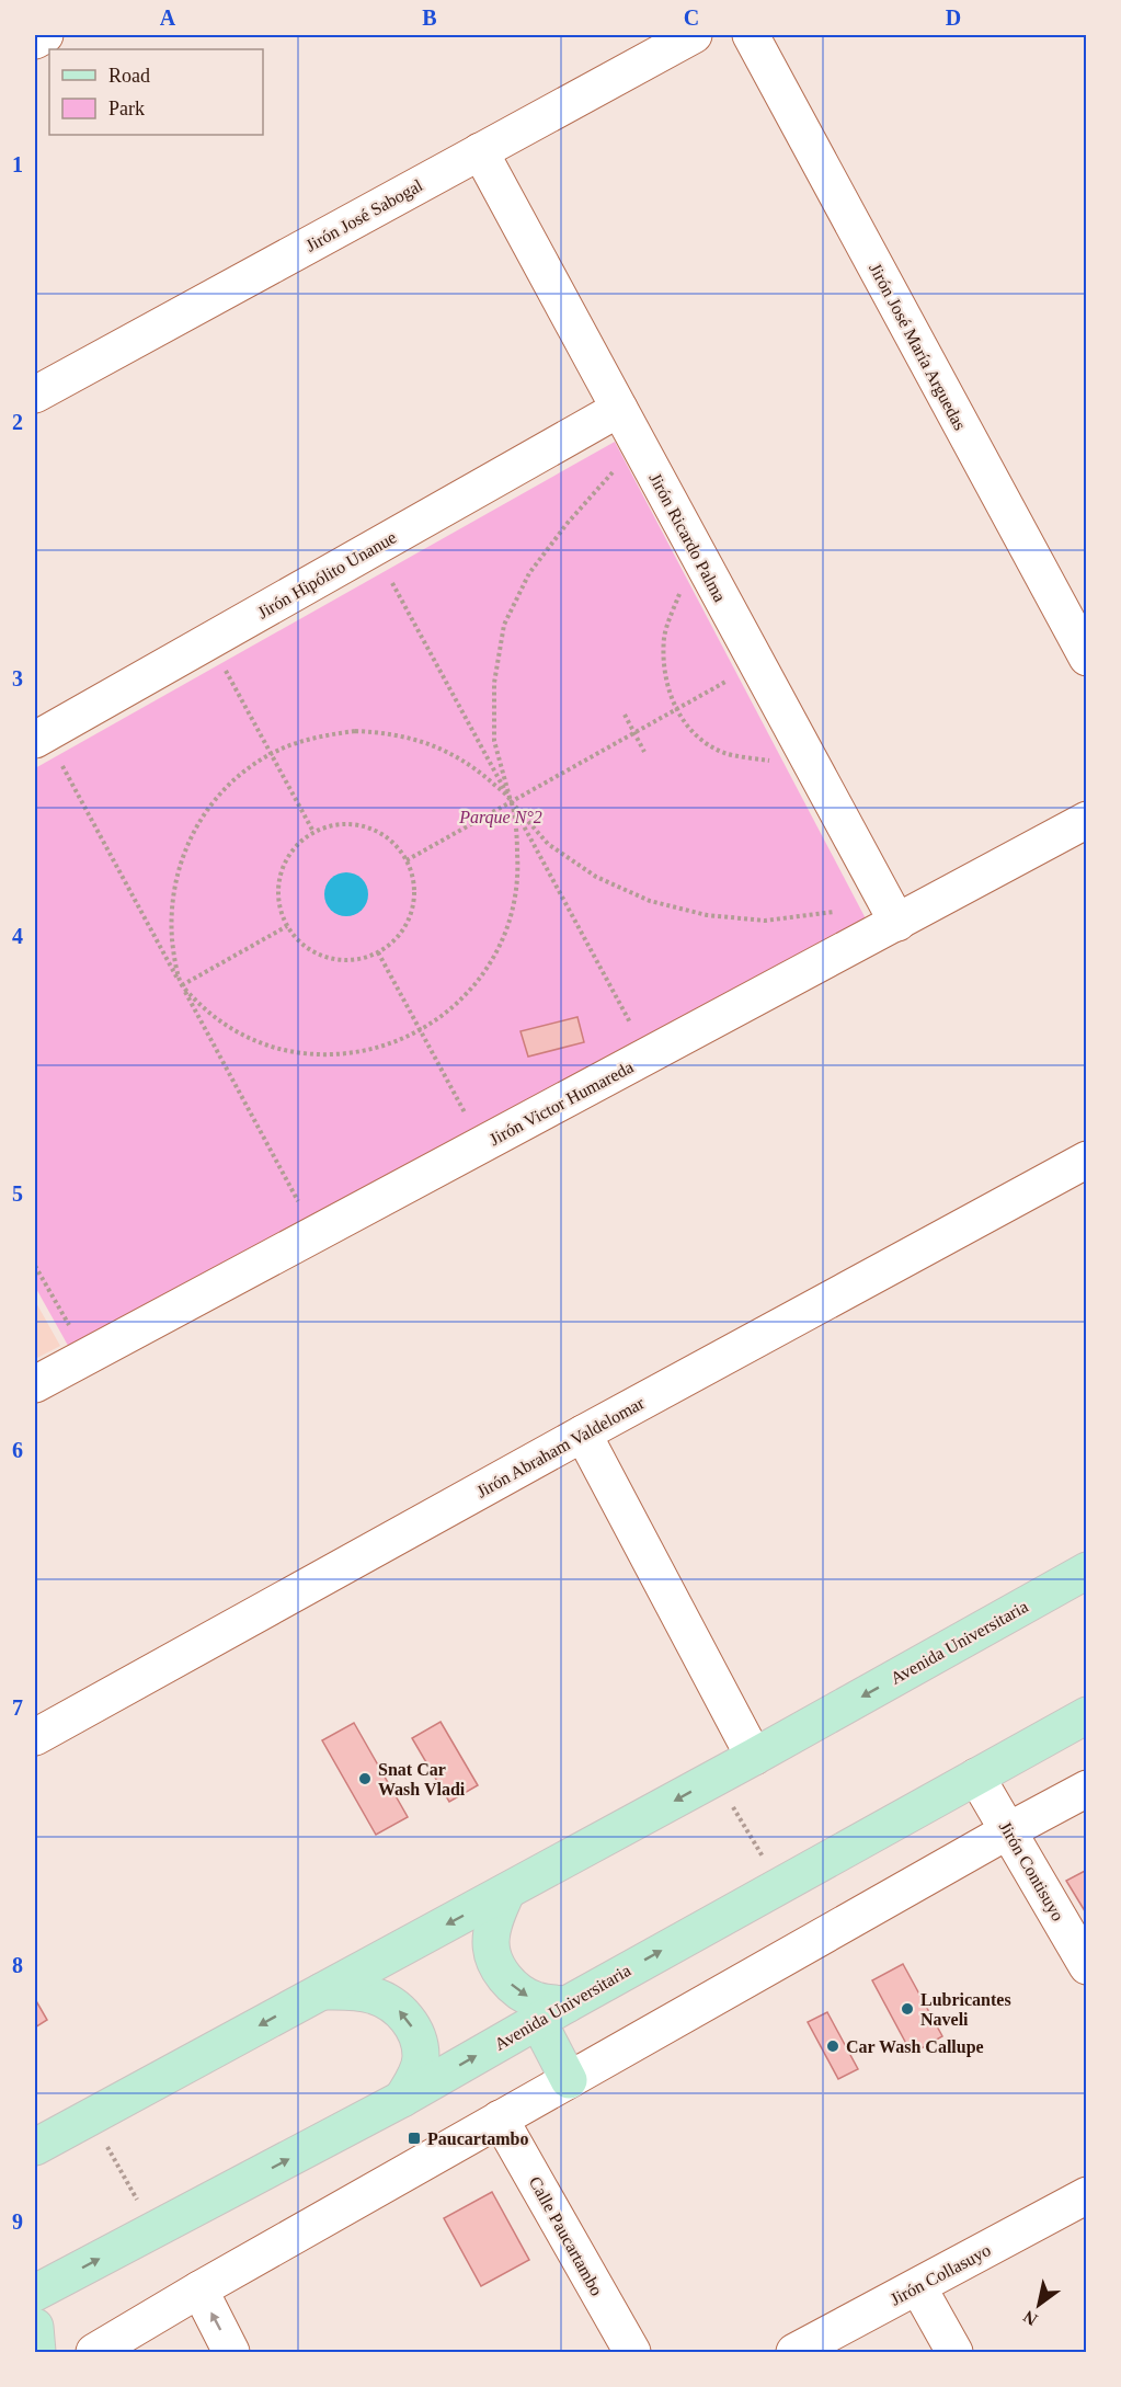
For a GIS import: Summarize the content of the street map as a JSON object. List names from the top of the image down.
{
  "streets": {
    "main road": ["Avenida Universitaria"],
    "street": [
      "Jirón José Sabogal",
      "Jirón José María Arguedas",
      "Jirón Ricardo Palma",
      "Jirón Hipólito Unanue",
      "Jirón Victor Humareda",
      "Jirón Abraham Valdelomar",
      "Jirón Contisuyo",
      "Calle Paucartambo",
      "Jirón Collasuyo"
    ]
  },
  "crossings": [
    ["Jirón José Sabogal", "Jirón Ricardo Palma"],
    ["Jirón Ricardo Palma", "Jirón Hipólito Unanue"],
    ["Jirón Ricardo Palma", "Jirón Victor Humareda"],
    ["Avenida Universitaria", "Jirón Contisuyo"]
  ],
  "parks": ["Parque N°2"],
  "places": {
    "other": ["Snat Car Wash Vladi", "Lubricantes Naveli", "Car Wash Callupe"],
    "transit": ["Paucartambo"]
  },
  "legend": ["Road", "Park"],
  "north": "bottom left",
  "grid": {
    "columns": [
      "A",
      "B",
      "C",
      "D"
    ],
    "rows": [
      "1",
      "2",
      "3",
      "4",
      "5",
      "6",
      "7",
      "8",
      "9"
    ]
  }
}
